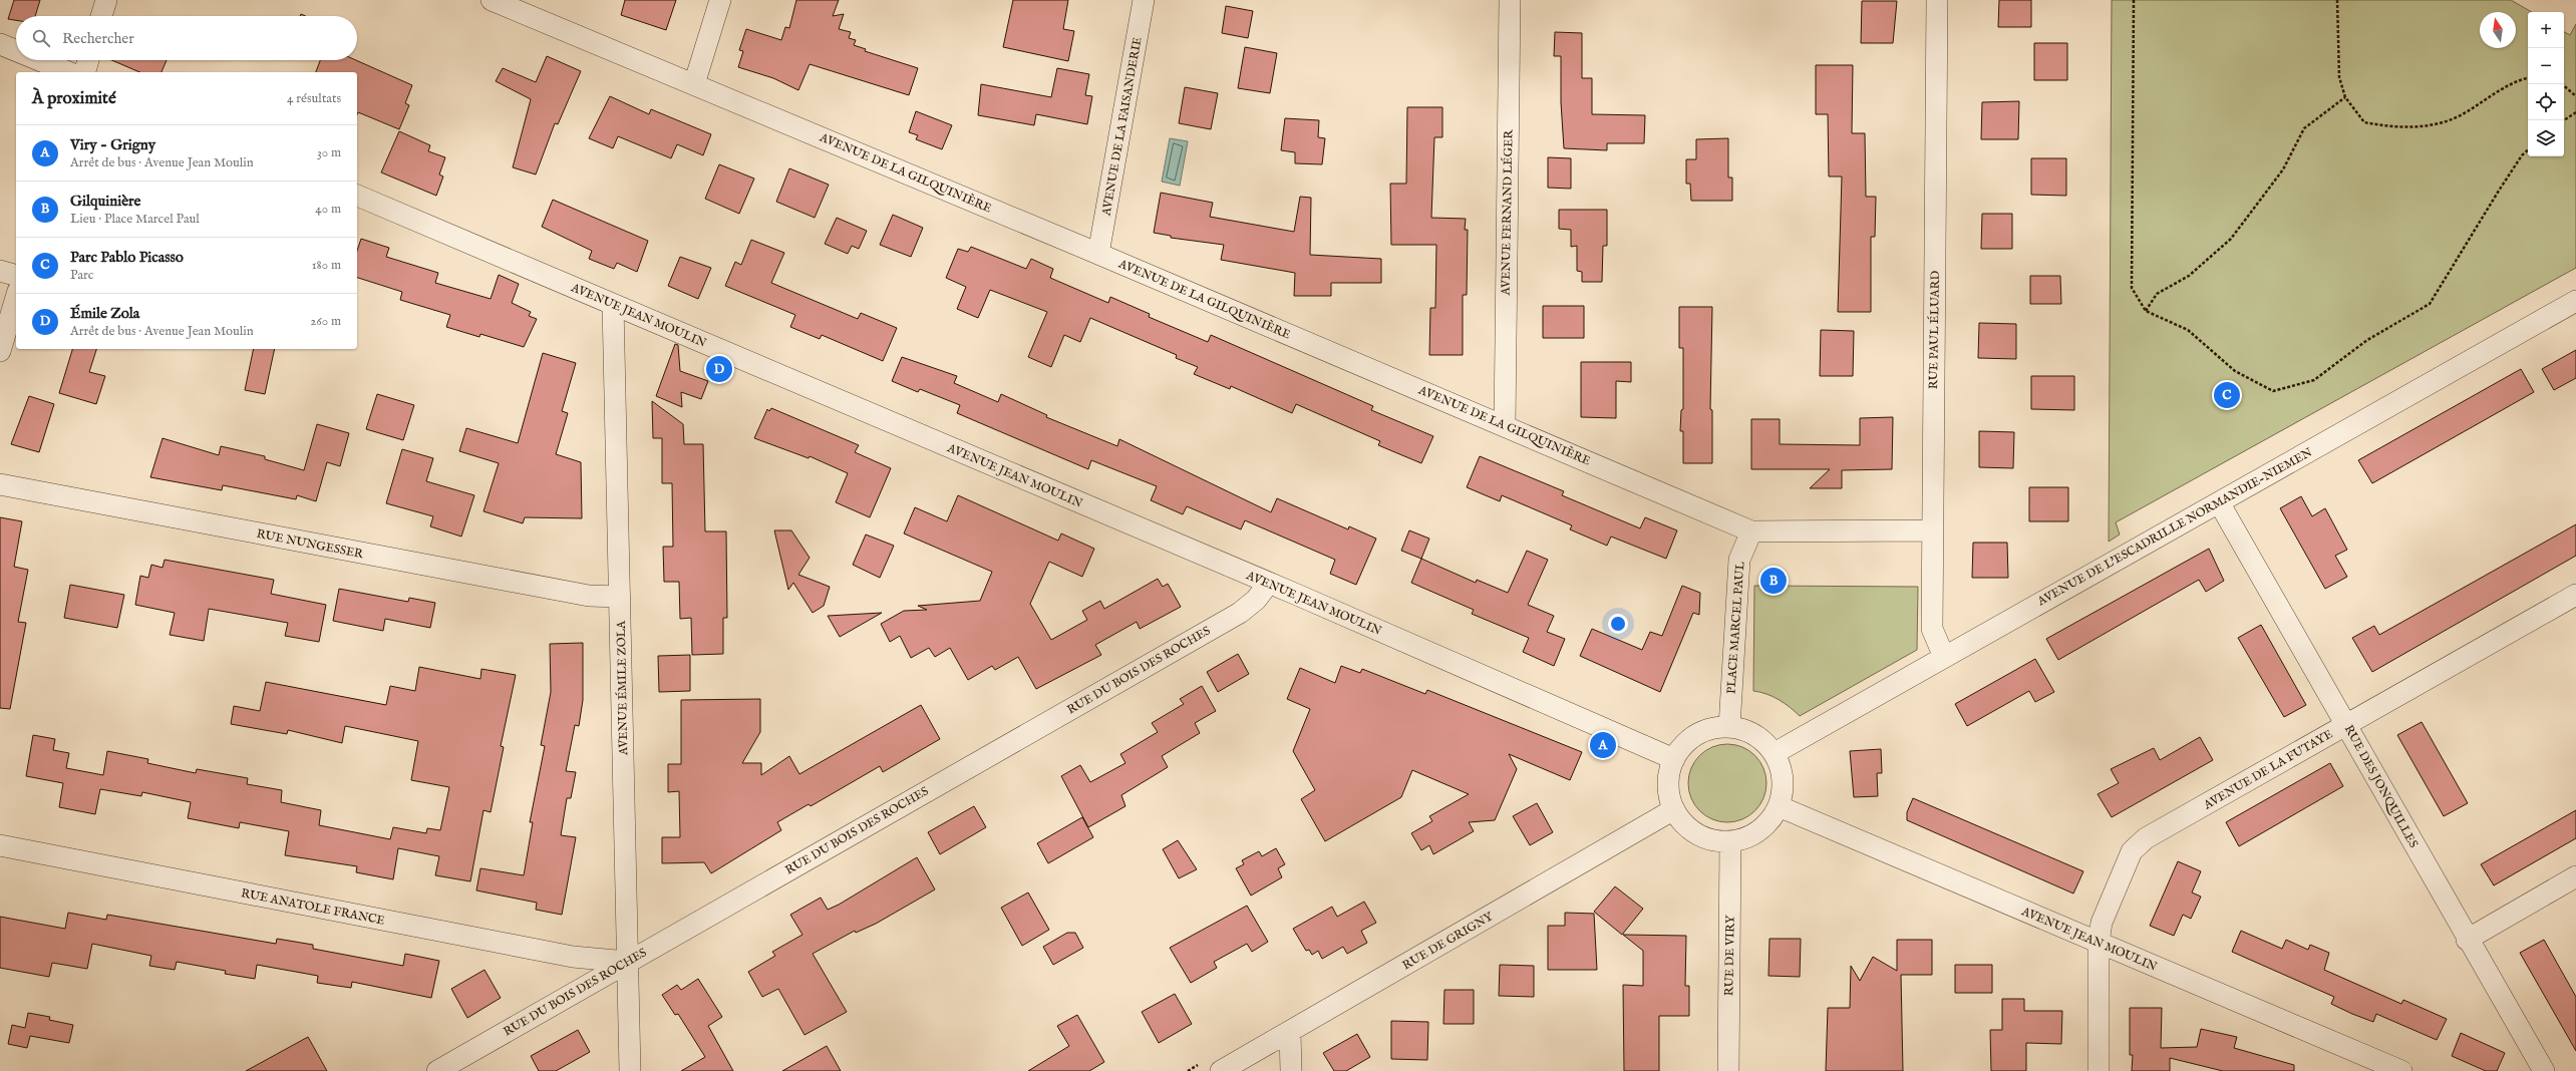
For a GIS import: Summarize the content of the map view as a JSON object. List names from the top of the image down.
{
  "streets": {
    "street": [
      "AVENUE DE LA FAISANDERIE",
      "AVENUE DE LA GILQUINIÈRE",
      "AVENUE FERNAND LÉGER",
      "AVENUE JEAN MOULIN",
      "RUE PAUL ÉLUARD",
      "AVENUE DE L'ESCADRILLE NORMANDIE-NIEMEN",
      "RUE NUNGESSER",
      "PLACE MARCEL PAUL",
      "RUE DU BOIS DES ROCHES",
      "AVENUE ÉMILE ZOLA",
      "AVENUE DE LA FUTAYE",
      "RUE DES JONQUILLES",
      "RUE ANATOLE FRANCE",
      "RUE DE GRIGNY",
      "RUE DE VIRY"
    ]
  },
  "crossings": [
    ["AVENUE DE LA FAISANDERIE", "AVENUE DE LA GILQUINIÈRE"],
    ["AVENUE DE LA GILQUINIÈRE", "AVENUE FERNAND LÉGER"],
    ["AVENUE DE LA GILQUINIÈRE", "RUE PAUL ÉLUARD"],
    ["AVENUE DE LA GILQUINIÈRE", "PLACE MARCEL PAUL"],
    ["AVENUE JEAN MOULIN", "AVENUE DE L'ESCADRILLE NORMANDIE-NIEMEN"],
    ["AVENUE JEAN MOULIN", "PLACE MARCEL PAUL"],
    ["AVENUE JEAN MOULIN", "RUE DU BOIS DES ROCHES"],
    ["AVENUE JEAN MOULIN", "AVENUE ÉMILE ZOLA"],
    ["AVENUE JEAN MOULIN", "AVENUE DE LA FUTAYE"],
    ["AVENUE JEAN MOULIN", "RUE DE GRIGNY"],
    ["AVENUE JEAN MOULIN", "RUE DE VIRY"],
    ["RUE PAUL ÉLUARD", "AVENUE DE L'ESCADRILLE NORMANDIE-NIEMEN"],
    ["AVENUE DE L'ESCADRILLE NORMANDIE-NIEMEN", "PLACE MARCEL PAUL"],
    ["AVENUE DE L'ESCADRILLE NORMANDIE-NIEMEN", "RUE DES JONQUILLES"],
    ["AVENUE DE L'ESCADRILLE NORMANDIE-NIEMEN", "RUE DE GRIGNY"],
    ["AVENUE DE L'ESCADRILLE NORMANDIE-NIEMEN", "RUE DE VIRY"],
    ["RUE NUNGESSER", "AVENUE ÉMILE ZOLA"],
    ["PLACE MARCEL PAUL", "RUE DE GRIGNY"],
    ["PLACE MARCEL PAUL", "RUE DE VIRY"],
    ["RUE DU BOIS DES ROCHES", "AVENUE ÉMILE ZOLA"],
    ["RUE DU BOIS DES ROCHES", "RUE ANATOLE FRANCE"],
    ["AVENUE ÉMILE ZOLA", "RUE ANATOLE FRANCE"],
    ["AVENUE DE LA FUTAYE", "RUE DES JONQUILLES"],
    ["RUE DE GRIGNY", "RUE DE VIRY"]
  ],
  "north": "top",
  "page": {
    "map_buttons": ["+", "−"],
    "search": "Rechercher",
    "heading": ["À proximité", "4 résultats"],
    "list": [
      {
        "mark": "A",
        "name": "Viry - Grigny",
        "note": "Arrêt de bus · Avenue Jean Moulin",
        "value": "30 m"
      },
      {
        "mark": "B",
        "name": "Gilquinière",
        "note": "Lieu · Place Marcel Paul",
        "value": "40 m"
      },
      {
        "mark": "C",
        "name": "Parc Pablo Picasso",
        "note": "Parc",
        "value": "180 m"
      },
      {
        "mark": "D",
        "name": "Émile Zola",
        "note": "Arrêt de bus · Avenue Jean Moulin",
        "value": "260 m"
      }
    ],
    "pins": [
      "D",
      "C",
      "B",
      "A"
    ]
  }
}
